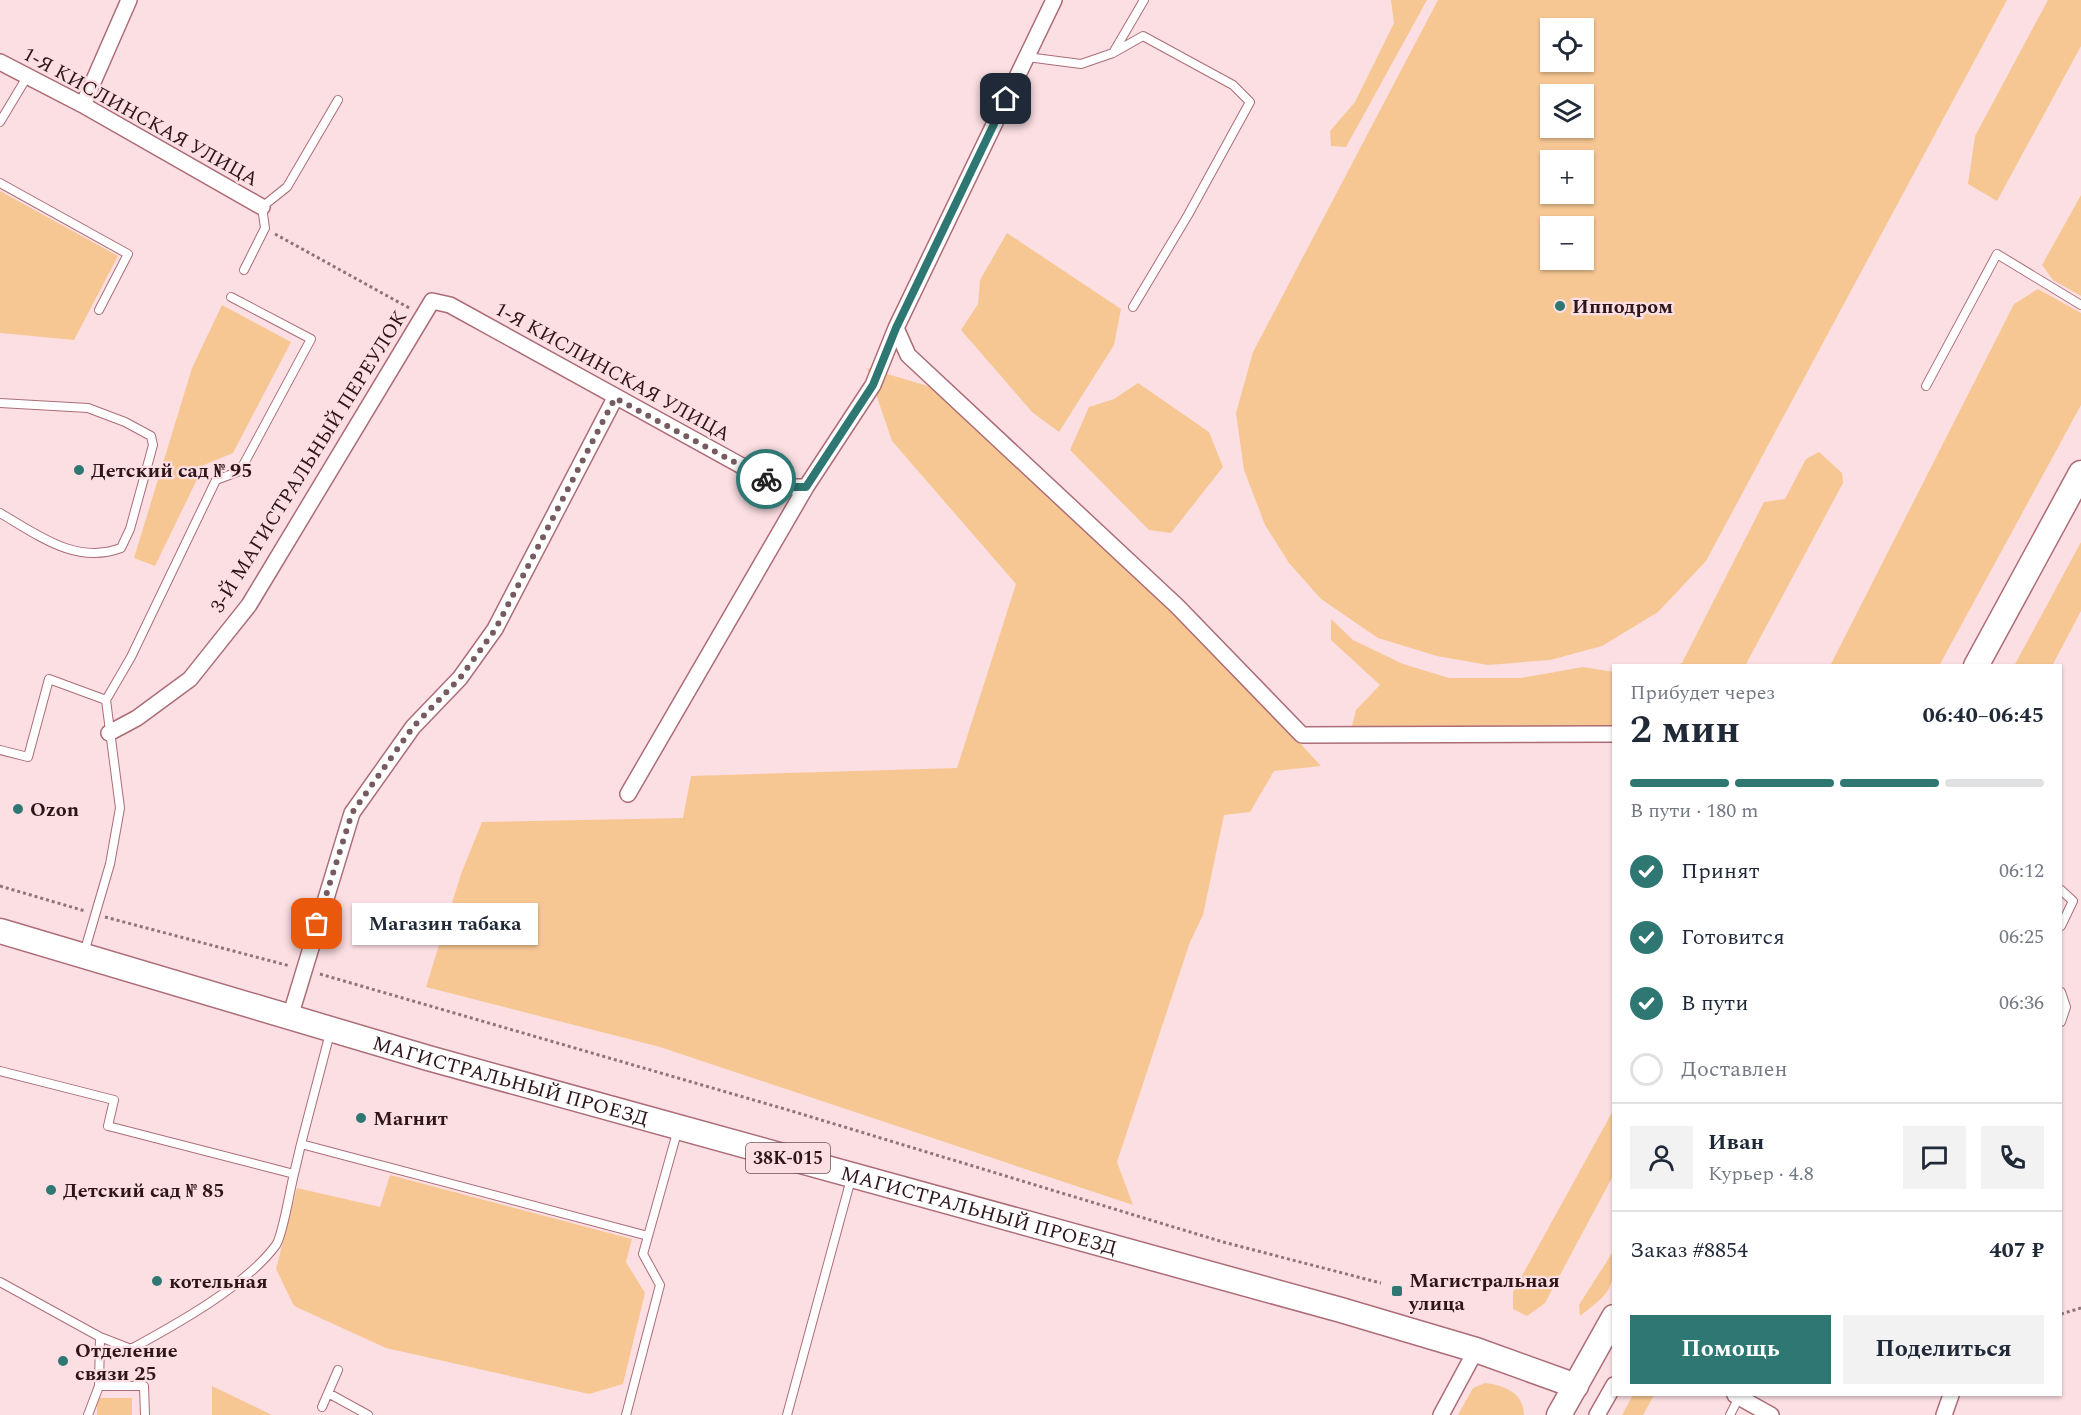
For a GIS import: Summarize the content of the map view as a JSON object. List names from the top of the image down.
{
  "streets": {
    "main road": ["МАГИСТРАЛЬНЫЙ ПРОЕЗД", "38К-015"],
    "street": ["1-Я КИСЛИНСКАЯ УЛИЦА", "3-Й МАГИСТРАЛЬНЫЙ ПЕРЕУЛОК"]
  },
  "crossings": [
    ["1-Я КИСЛИНСКАЯ УЛИЦА", "3-Й МАГИСТРАЛЬНЫЙ ПЕРЕУЛОК"]
  ],
  "places": {
    "other": [
      "Ипподром",
      "Детский сад № 95",
      "Ozon",
      "Магазин табака",
      "Магнит",
      "Детский сад № 85",
      "котельная",
      "Отделение связи 25"
    ],
    "transit": ["Магистральная улица"]
  },
  "page": {
    "map_buttons": ["+", "−"],
    "heading": ["2 мин", "Прибудет через", "06:40–06:45"],
    "panel": [
      "Иван",
      "Курьер · 4.8",
      "Заказ #8854",
      "407 ₽"
    ],
    "bar": "В пути · 180 m",
    "list": [
      ["Принят", "06:12"],
      ["Готовится", "06:25"],
      ["В пути", "06:36"],
      "Доставлен"
    ],
    "bubble": "Магазин табака",
    "buttons": ["Помощь", "Поделиться"]
  }
}
